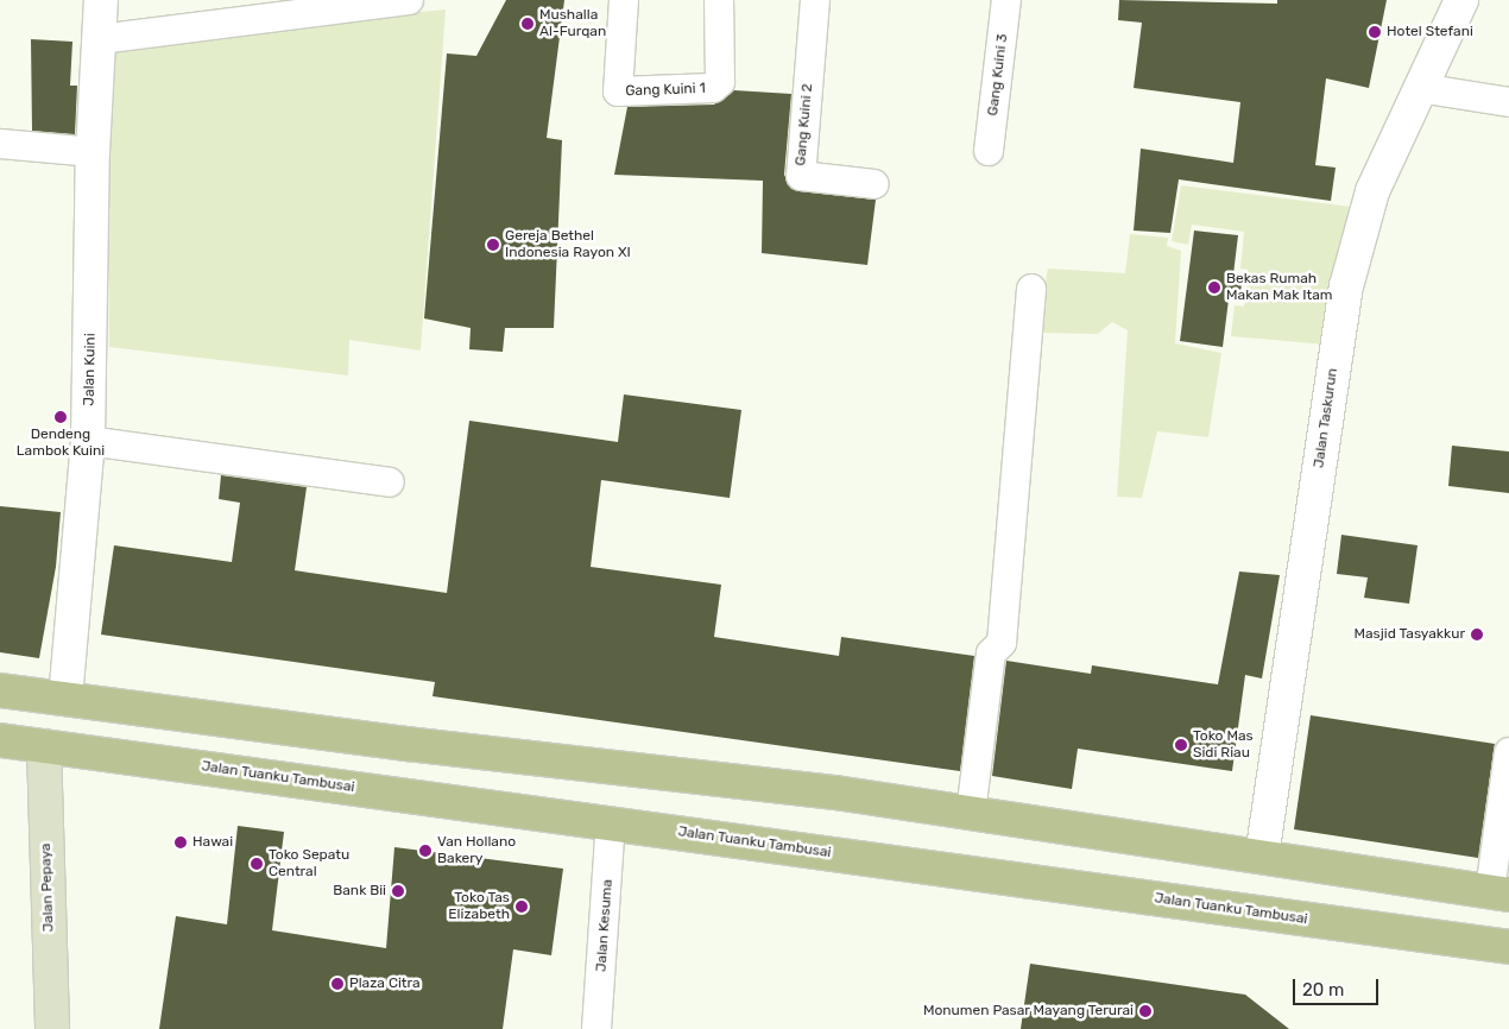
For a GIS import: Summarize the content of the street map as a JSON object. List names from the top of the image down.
{
  "streets": {
    "main road": ["Jalan Tuanku Tambusai", "Jalan Pepaya"],
    "street": [
      "Gang Kuini 3",
      "Gang Kuini 1",
      "Gang Kuini 2",
      "Jalan Kuini",
      "Jalan Taskurun",
      "Jalan Kesuma"
    ]
  },
  "crossings": [
    ["Jalan Tuanku Tambusai", "Jalan Pepaya"],
    ["Jalan Tuanku Tambusai", "Jalan Kesuma"]
  ],
  "places": [
    "Mushalla Al-Furqan",
    "Hotel Stefani",
    "Gereja Bethel Indonesia Rayon XI",
    "Bekas Rumah Makan Mak Itam",
    "Dendeng Lambok Kuini",
    "Masjid Tasyakkur",
    "Toko Mas Sidi Riau",
    "Hawai",
    "Van Hollano Bakery",
    "Toko Sepatu Central",
    "Bank Bii",
    "Toko Tas Elizabeth",
    "Plaza Citra",
    "Monumen Pasar Mayang Terurai"
  ],
  "scale_bar": "20 m"
}
